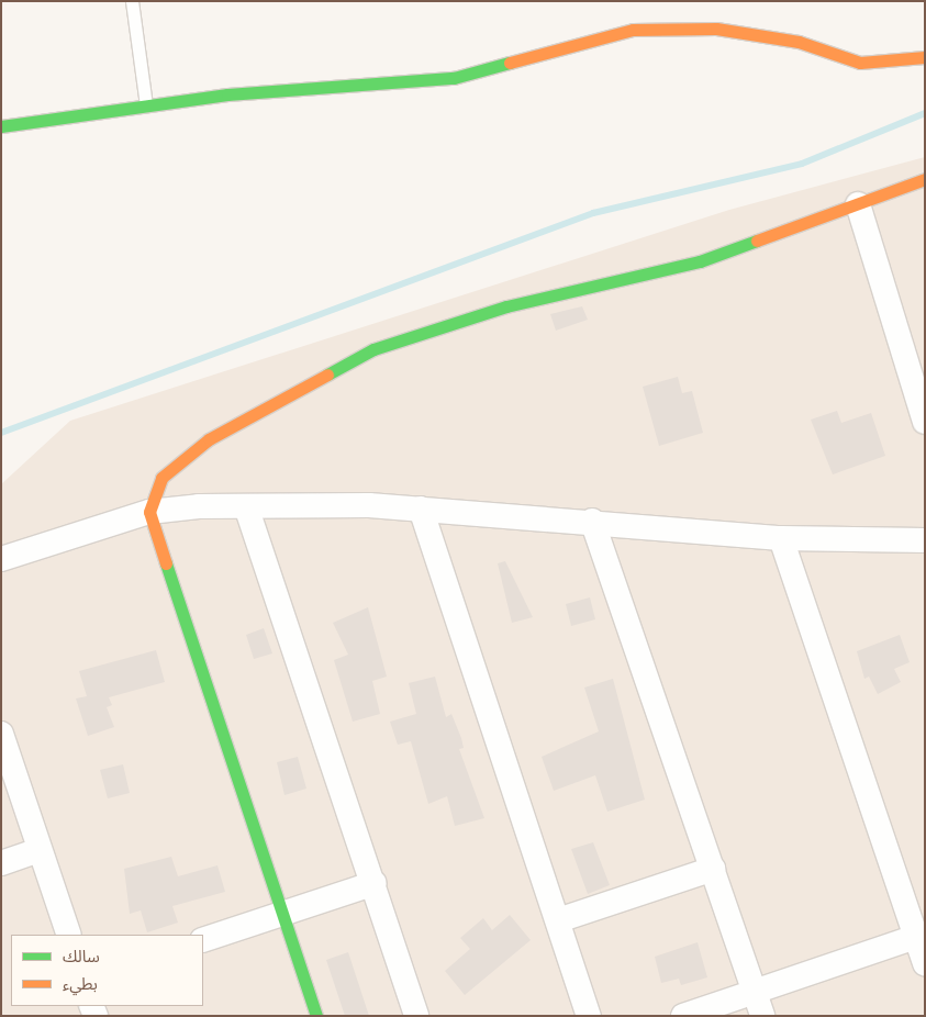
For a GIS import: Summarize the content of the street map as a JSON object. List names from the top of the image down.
{
  "legend": ["سالك", "بطيء"]
}
